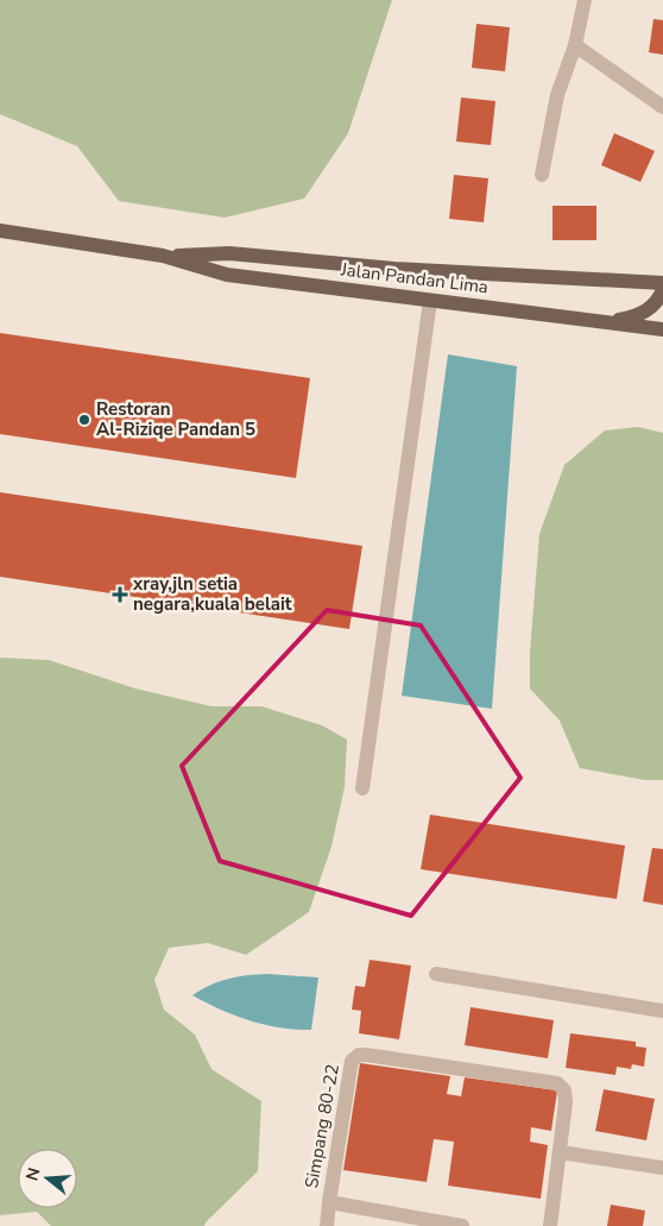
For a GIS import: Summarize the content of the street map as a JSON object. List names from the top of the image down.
{
  "streets": {
    "main road": ["Jalan Pandan Lima"],
    "street": ["Simpang 80-22"]
  },
  "places": {
    "other": ["Restoran Al-Riziqe Pandan 5"],
    "health": ["xray,jln setia negara,kuala belait"]
  },
  "north": "left"
}
